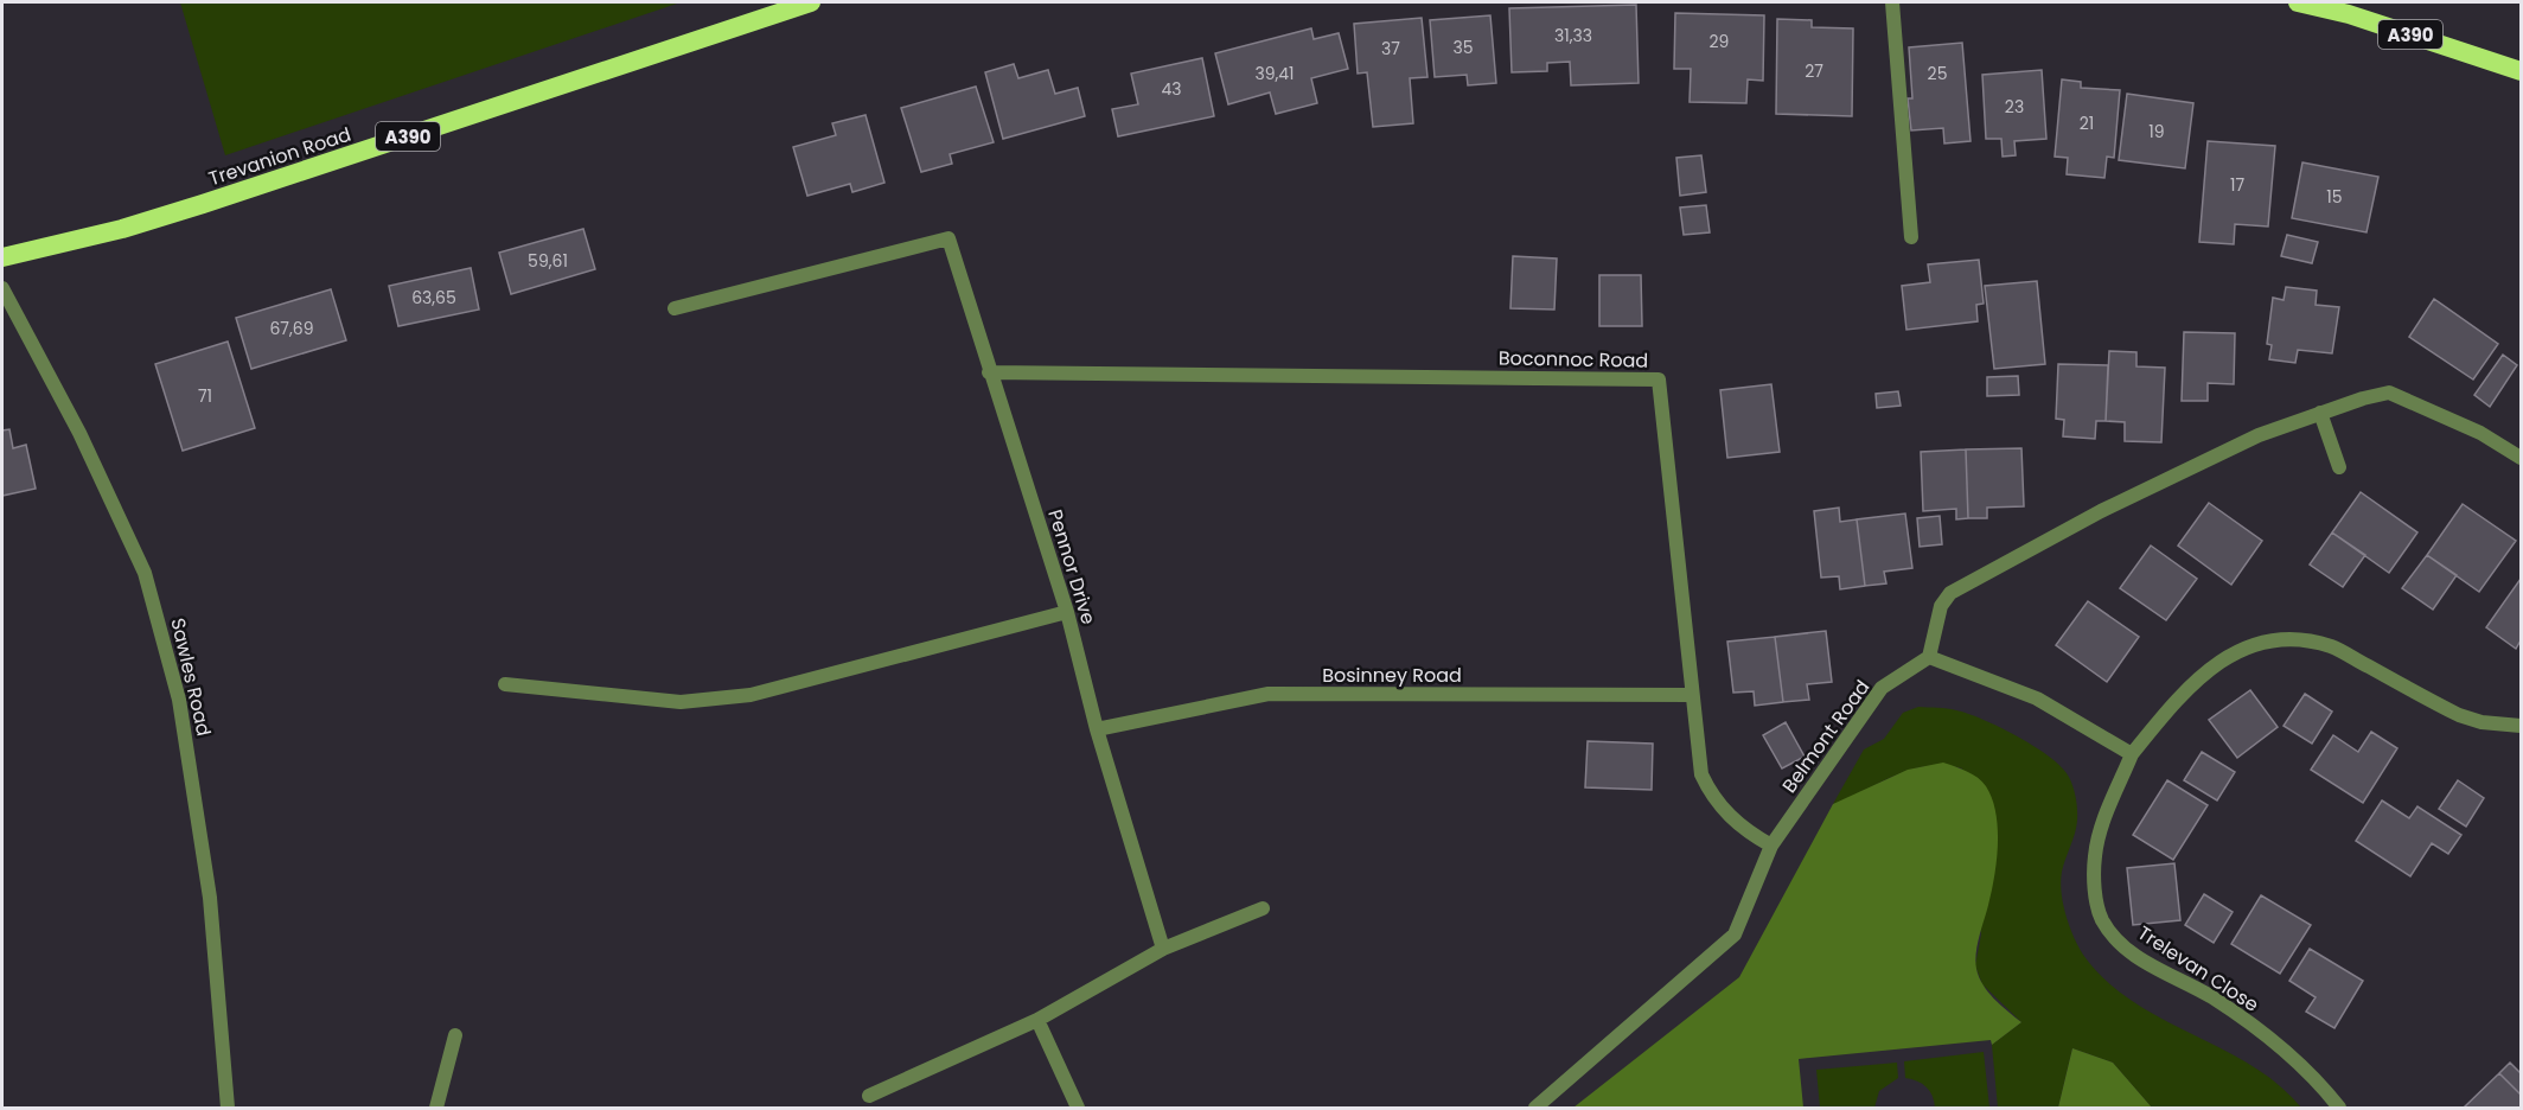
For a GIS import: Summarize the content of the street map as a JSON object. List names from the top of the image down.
{
  "streets": {
    "highway": ["A390", "Trevanion Road"],
    "street": [
      "Boconnoc Road",
      "Pennor Drive",
      "Bosinney Road",
      "Sawles Road",
      "Belmont Road",
      "Trelevan Close"
    ]
  },
  "crossings": [
    ["Boconnoc Road", "Pennor Drive"],
    ["Boconnoc Road", "Bosinney Road"],
    ["Boconnoc Road", "Belmont Road"],
    ["Pennor Drive", "Bosinney Road"]
  ],
  "house_numbers": [
    "31,33",
    "29",
    "35",
    "37",
    "27",
    "39,41",
    "25",
    "43",
    "23",
    "21",
    "19",
    "17",
    "15",
    "59,61",
    "63,65",
    "67,69",
    "71"
  ]
}
